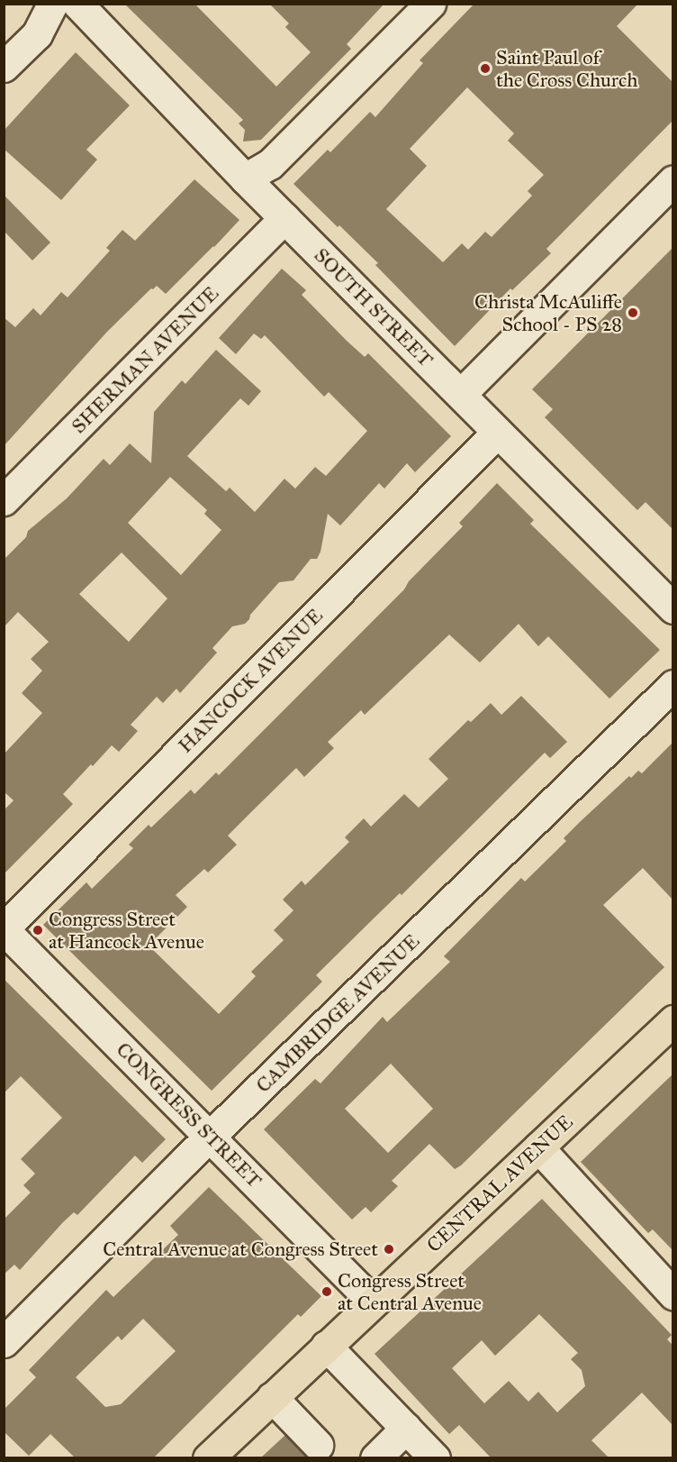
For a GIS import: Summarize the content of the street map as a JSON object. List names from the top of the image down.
{
  "streets": {
    "main road": ["CENTRAL AVENUE"],
    "street": [
      "SOUTH STREET",
      "SHERMAN AVENUE",
      "HANCOCK AVENUE",
      "CAMBRIDGE AVENUE",
      "CONGRESS STREET"
    ]
  },
  "crossings": [
    ["SOUTH STREET", "SHERMAN AVENUE"],
    ["SOUTH STREET", "HANCOCK AVENUE"],
    ["HANCOCK AVENUE", "CONGRESS STREET"],
    ["CAMBRIDGE AVENUE", "CONGRESS STREET"],
    ["CONGRESS STREET", "CENTRAL AVENUE"]
  ],
  "places": [
    "Saint Paul of the Cross Church",
    "Christa McAuliffe School - PS 28",
    "Congress Street at Hancock Avenue",
    "Central Avenue at Congress Street",
    "Congress Street at Central Avenue"
  ]
}
